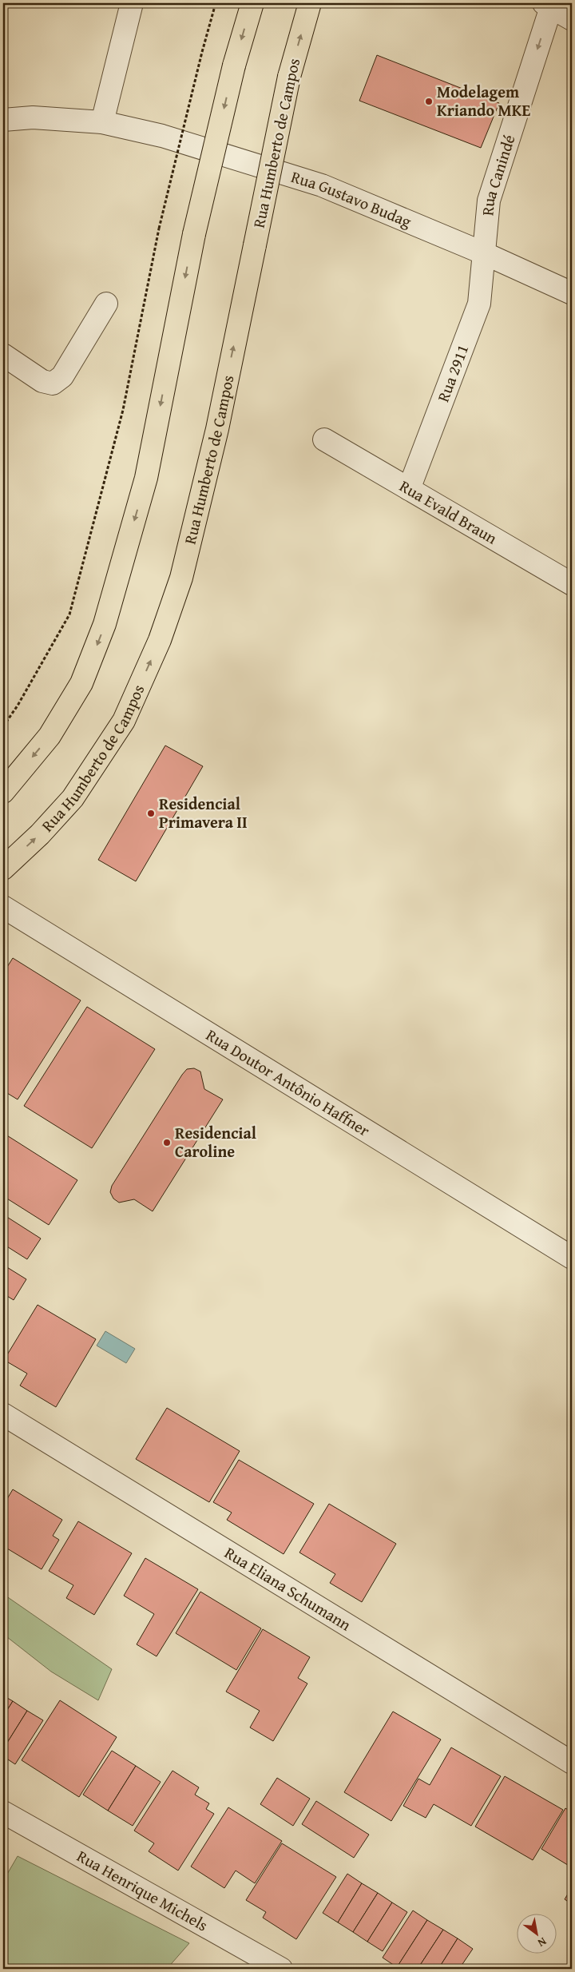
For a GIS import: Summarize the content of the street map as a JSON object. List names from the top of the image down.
{
  "streets": {
    "main road": ["Rua Humberto de Campos"],
    "street": [
      "Rua Canindé",
      "Rua Gustavo Budag",
      "Rua 2911",
      "Rua Evald Braun",
      "Rua Doutor Antônio Haffner",
      "Rua Eliana Schumann",
      "Rua Henrique Michels"
    ]
  },
  "crossings": [
    ["Rua Canindé", "Rua Gustavo Budag"],
    ["Rua Canindé", "Rua 2911"],
    ["Rua Gustavo Budag", "Rua 2911"],
    ["Rua 2911", "Rua Evald Braun"]
  ],
  "one_way": ["Rua Canindé"],
  "places": ["Modelagem Kriando MKE", "Residencial Primavera II", "Residencial Caroline"],
  "north": "bottom right"
}
